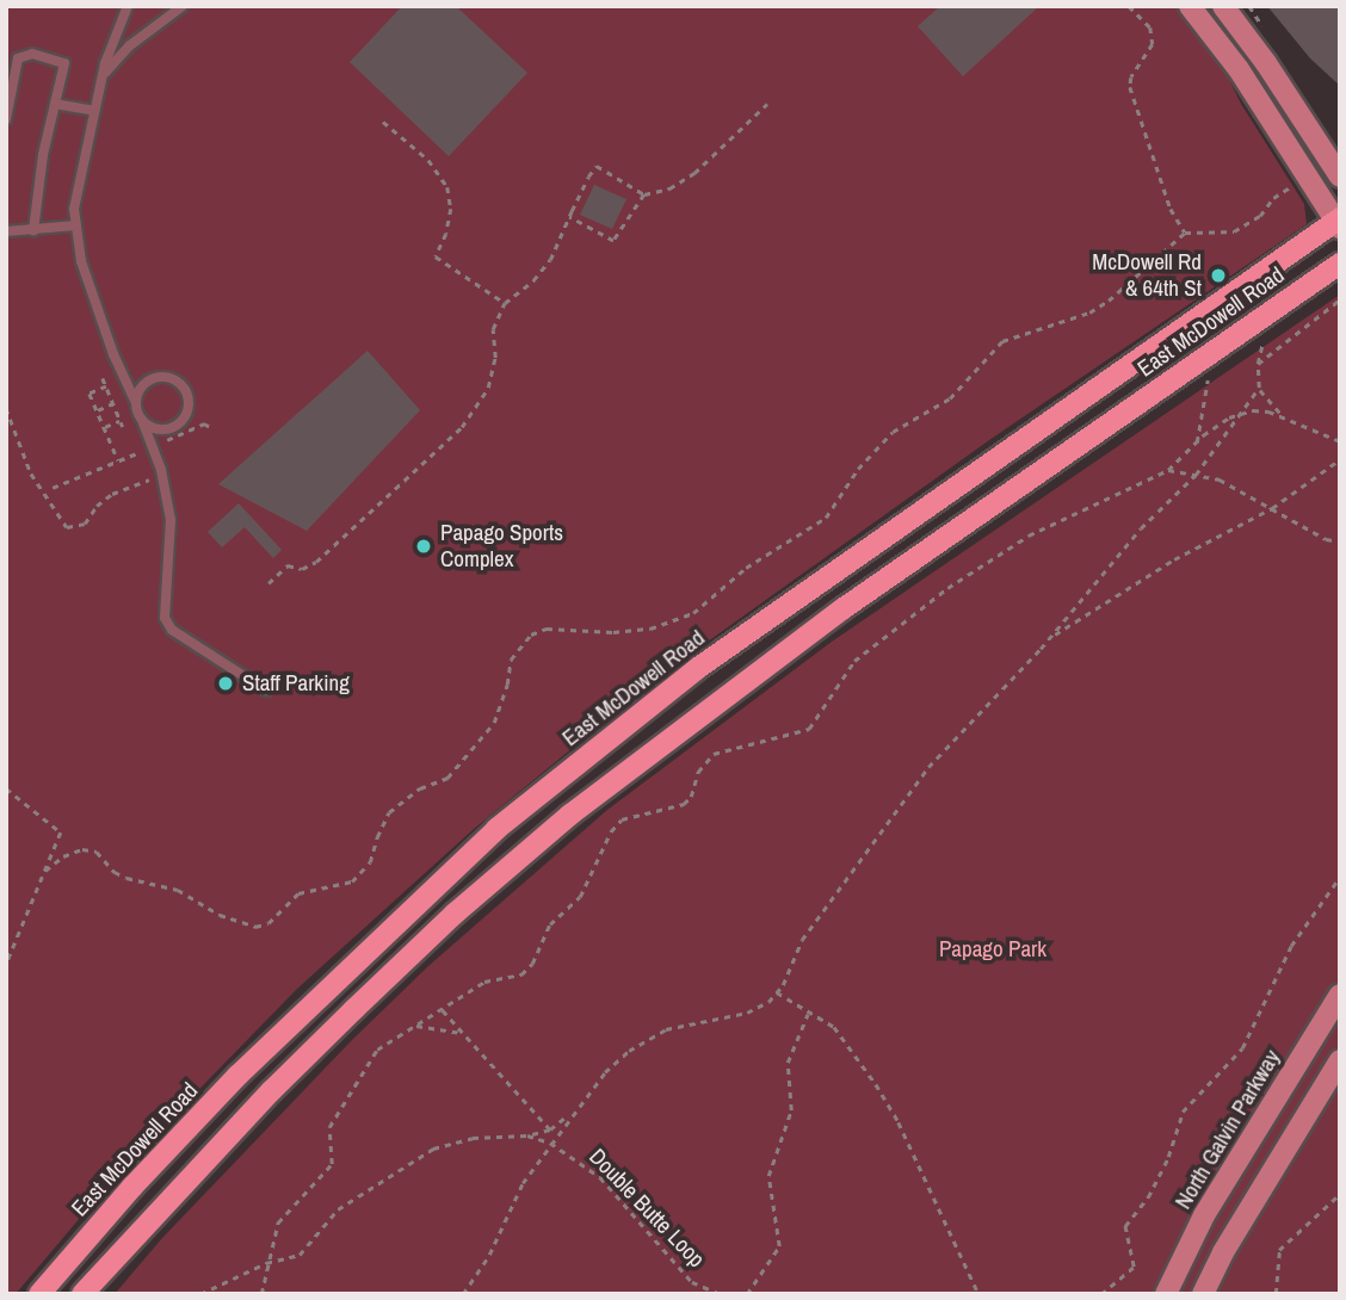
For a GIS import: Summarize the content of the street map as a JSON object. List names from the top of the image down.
{
  "streets": {
    "main road": ["East McDowell Road", "North Galvin Parkway"],
    "path": ["Double Butte Loop"]
  },
  "parks": ["Papago Park"],
  "places": ["McDowell Rd & 64th St", "Papago Sports Complex", "Staff Parking"]
}
